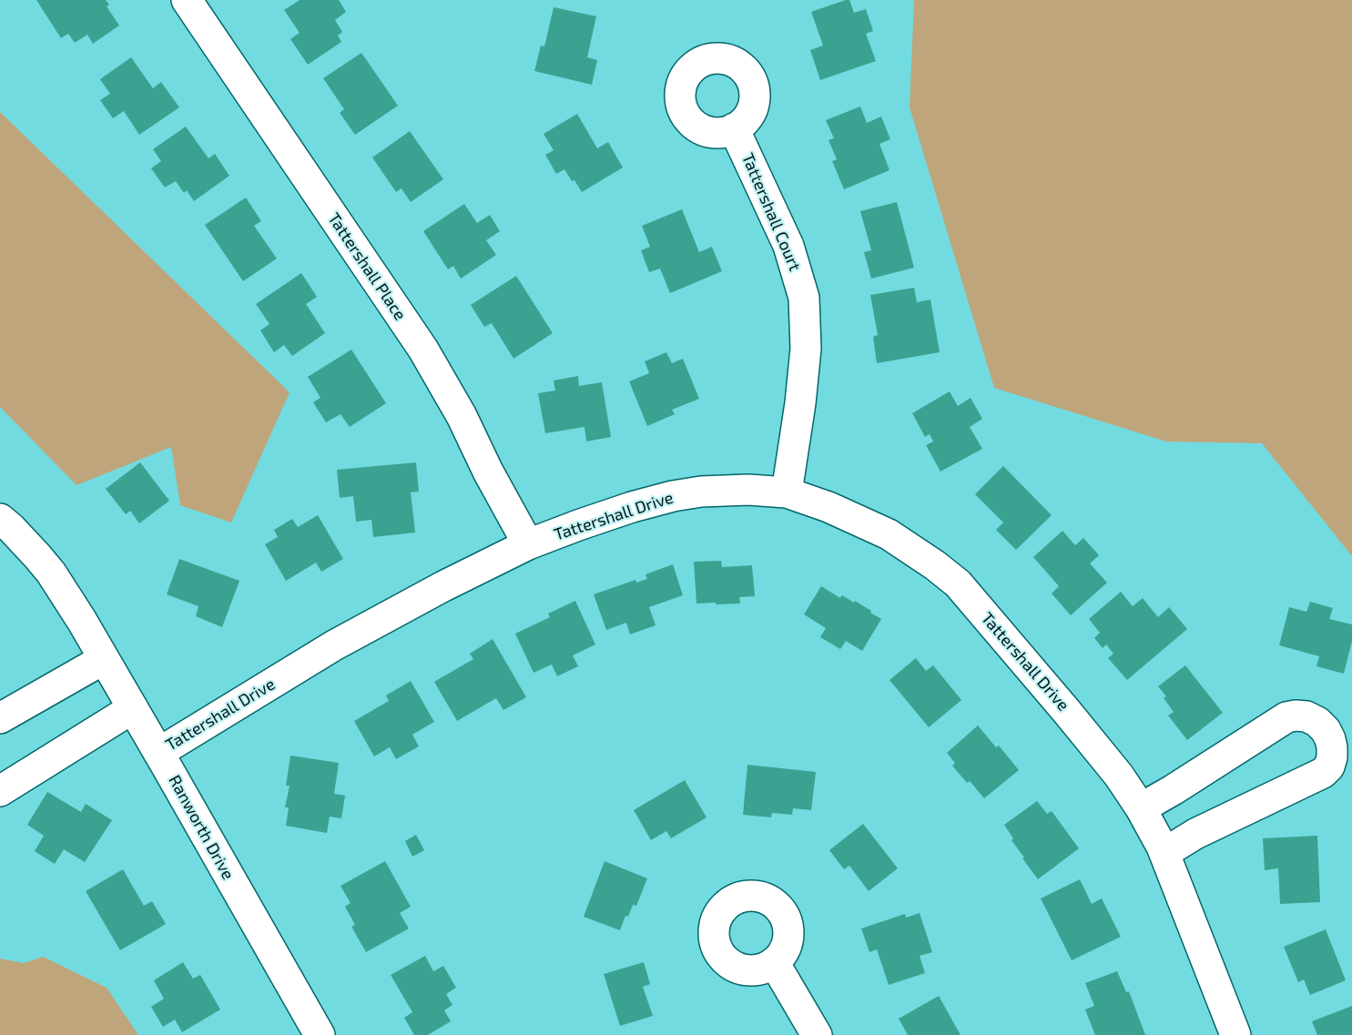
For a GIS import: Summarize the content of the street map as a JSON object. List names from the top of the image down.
{
  "streets": {
    "street": [
      "Tattershall Court",
      "Tattershall Place",
      "Tattershall Drive",
      "Ranworth Drive"
    ]
  },
  "crossings": [
    ["Tattershall Court", "Tattershall Drive"],
    ["Tattershall Place", "Tattershall Drive"],
    ["Tattershall Drive", "Ranworth Drive"]
  ]
}
